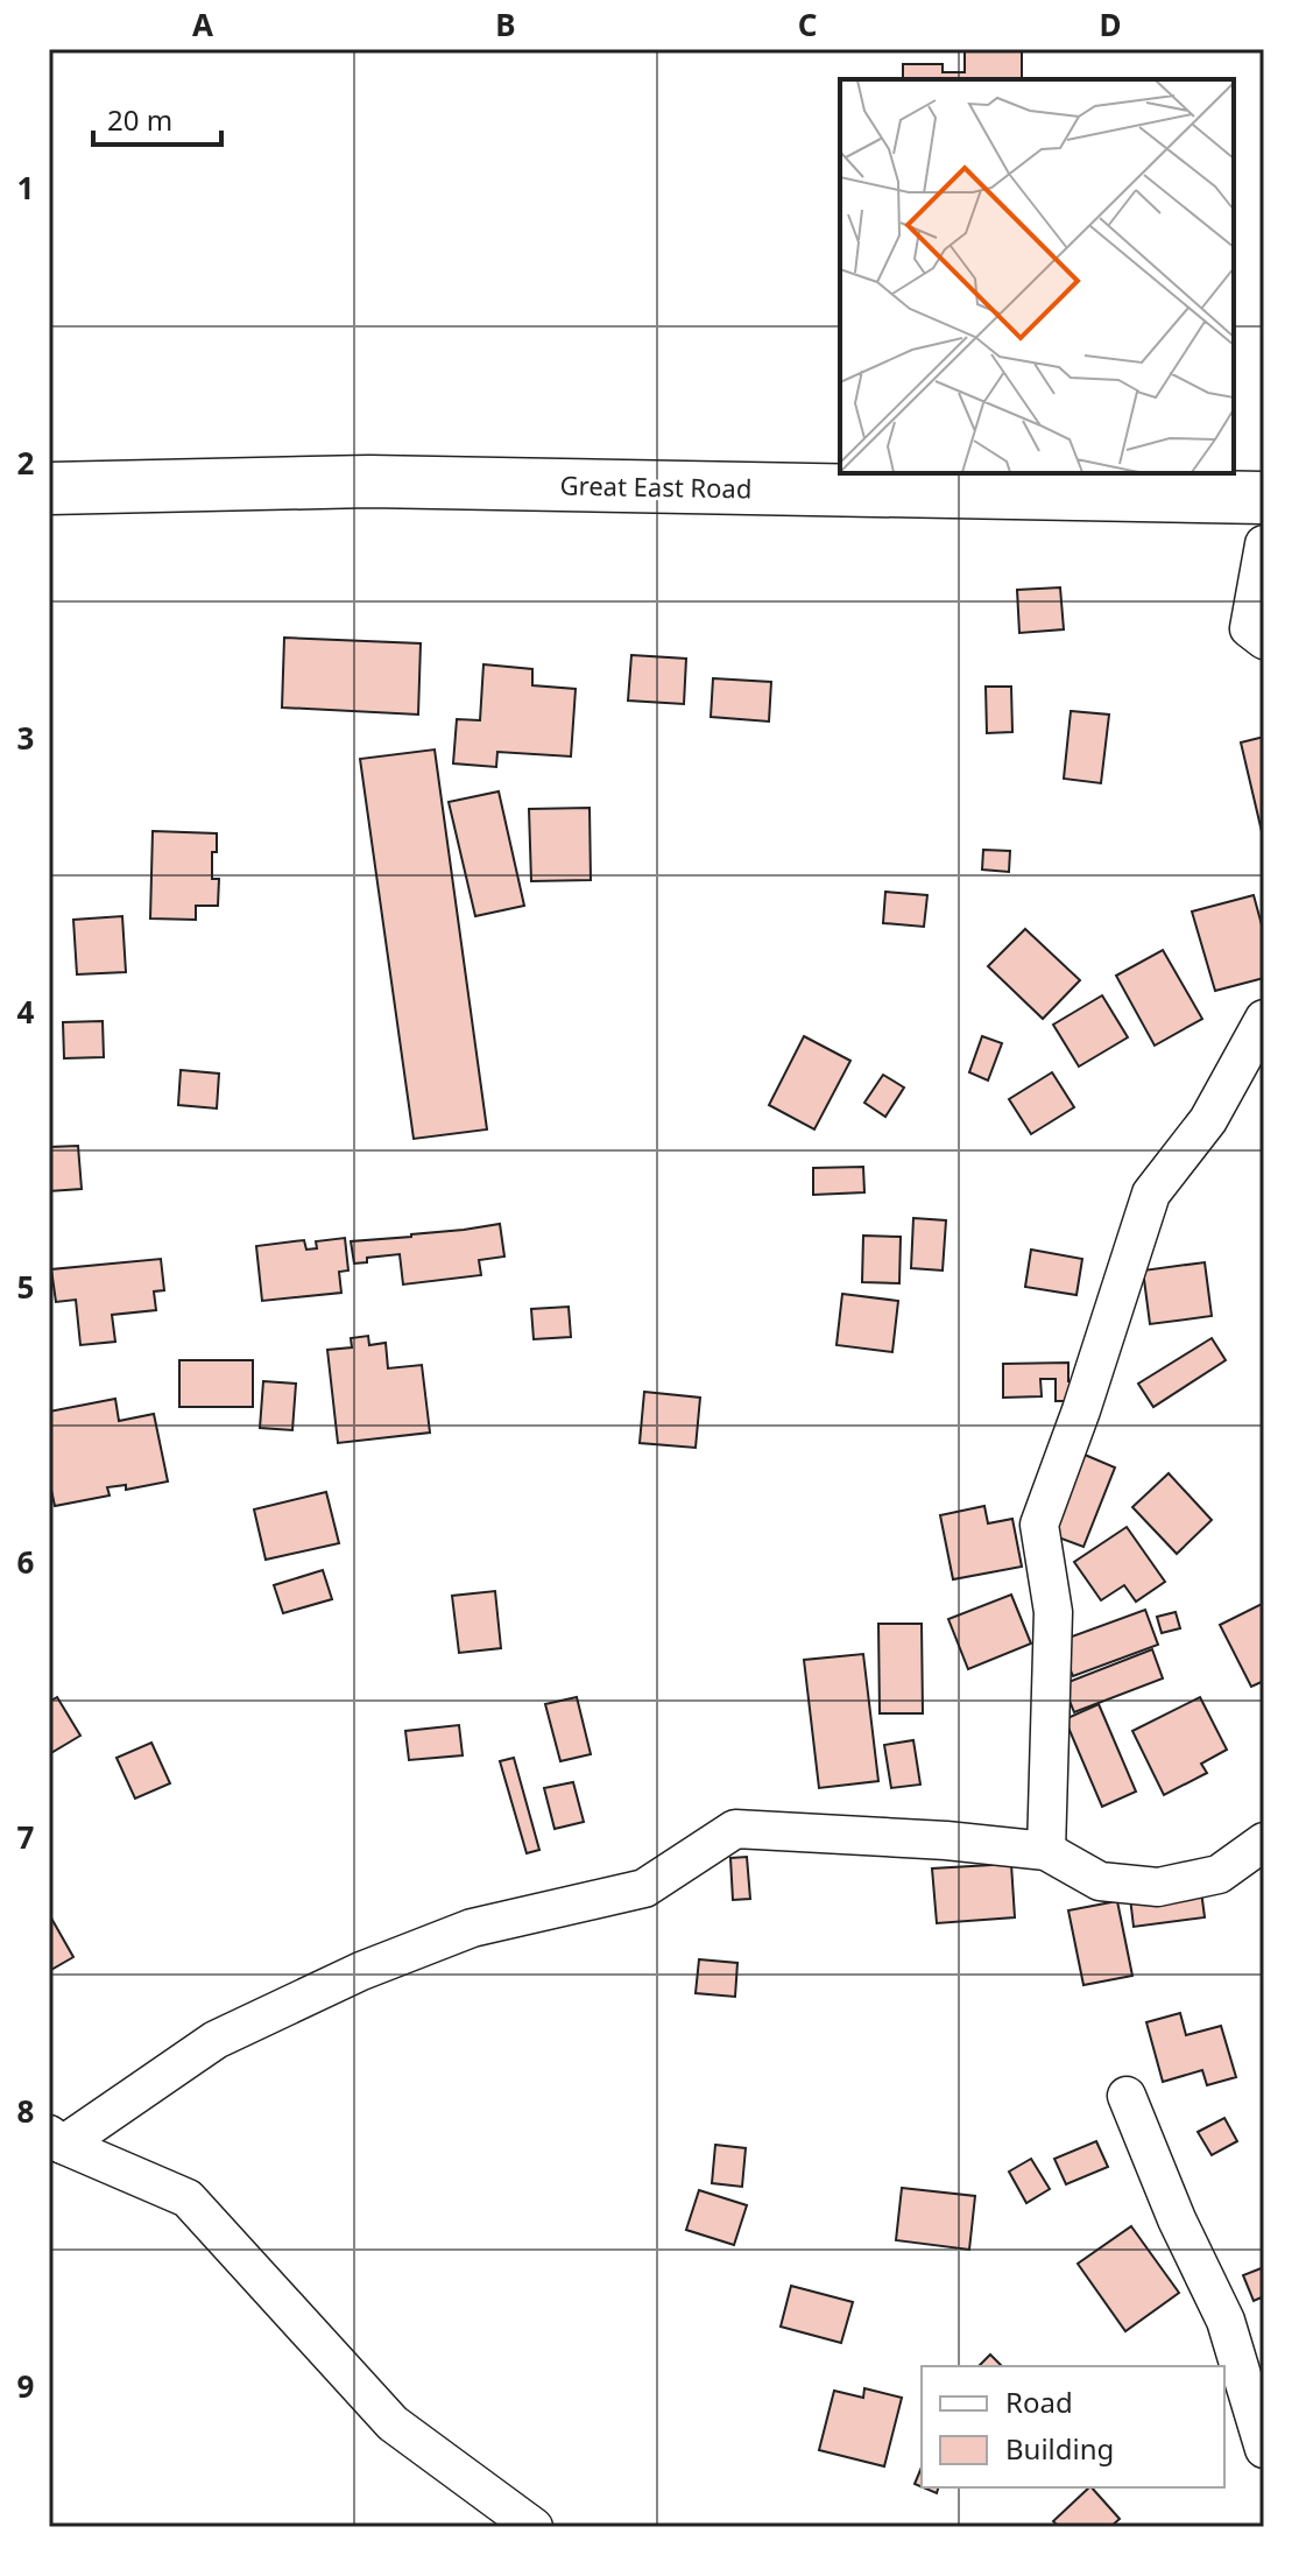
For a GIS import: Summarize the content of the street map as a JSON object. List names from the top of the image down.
{
  "streets": {
    "highway": ["Great East Road"]
  },
  "legend": ["Road", "Building"],
  "scale_bar": "20 m",
  "grid": {
    "columns": [
      "A",
      "B",
      "C",
      "D"
    ],
    "rows": [
      "1",
      "2",
      "3",
      "4",
      "5",
      "6",
      "7",
      "8",
      "9"
    ]
  }
}
